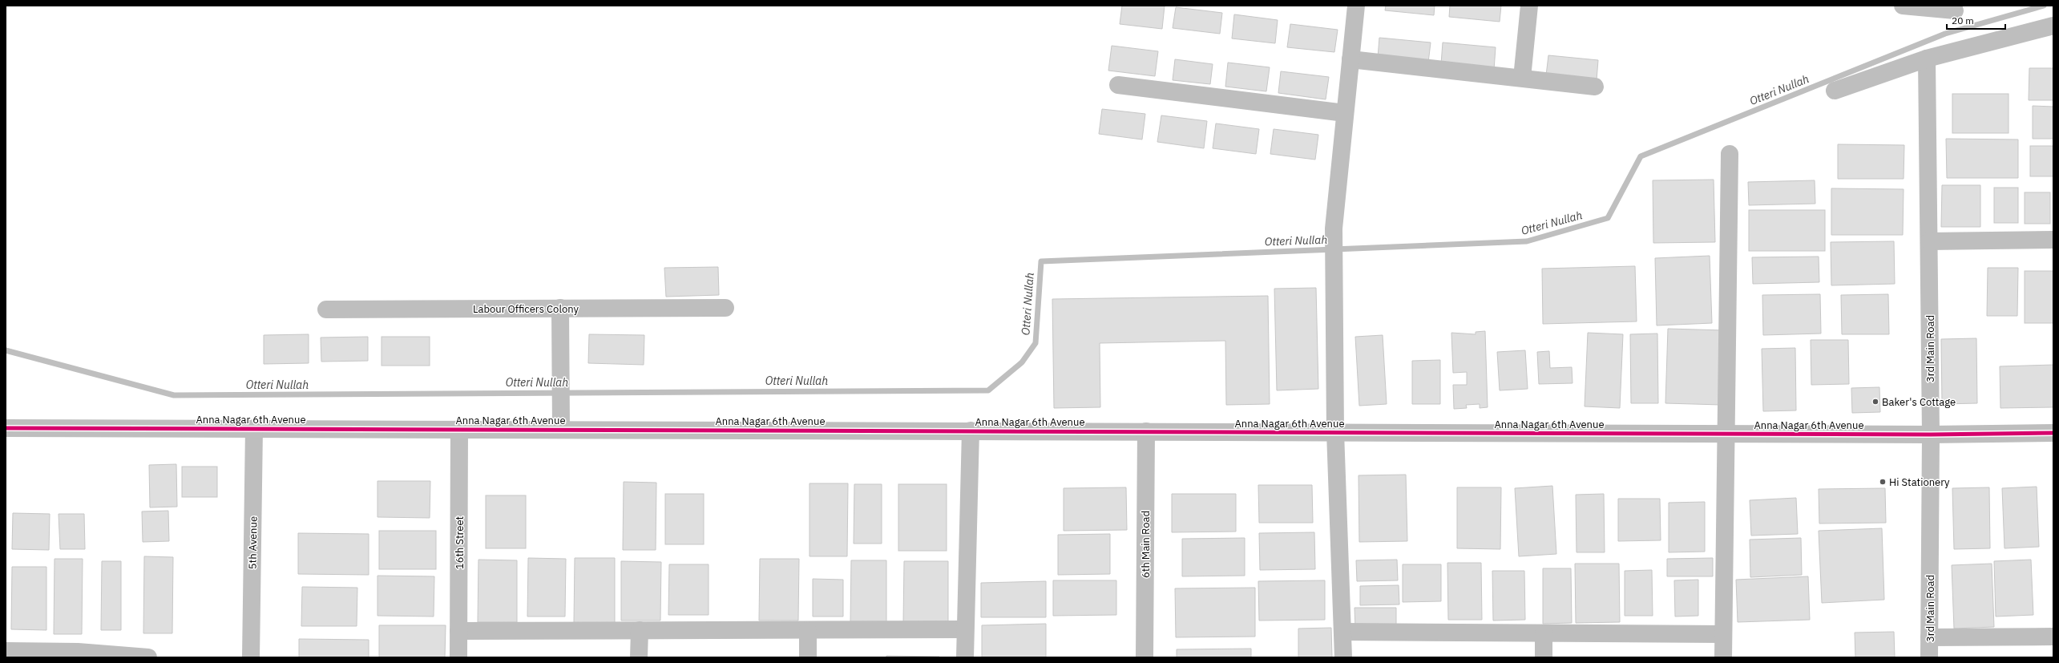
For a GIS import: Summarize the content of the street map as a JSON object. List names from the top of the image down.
{
  "streets": {
    "street": [
      "Labour Officers Colony",
      "3rd Main Road",
      "Anna Nagar 6th Avenue",
      "5th Avenue",
      "16th Street",
      "6th Main Road"
    ]
  },
  "crossings": [
    ["3rd Main Road", "Anna Nagar 6th Avenue"],
    ["Anna Nagar 6th Avenue", "5th Avenue"],
    ["Anna Nagar 6th Avenue", "16th Street"],
    ["Anna Nagar 6th Avenue", "6th Main Road"]
  ],
  "water": ["Otteri Nullah"],
  "places": ["Baker's Cottage", "Hi Stationery"],
  "scale_bar": "20 m"
}
